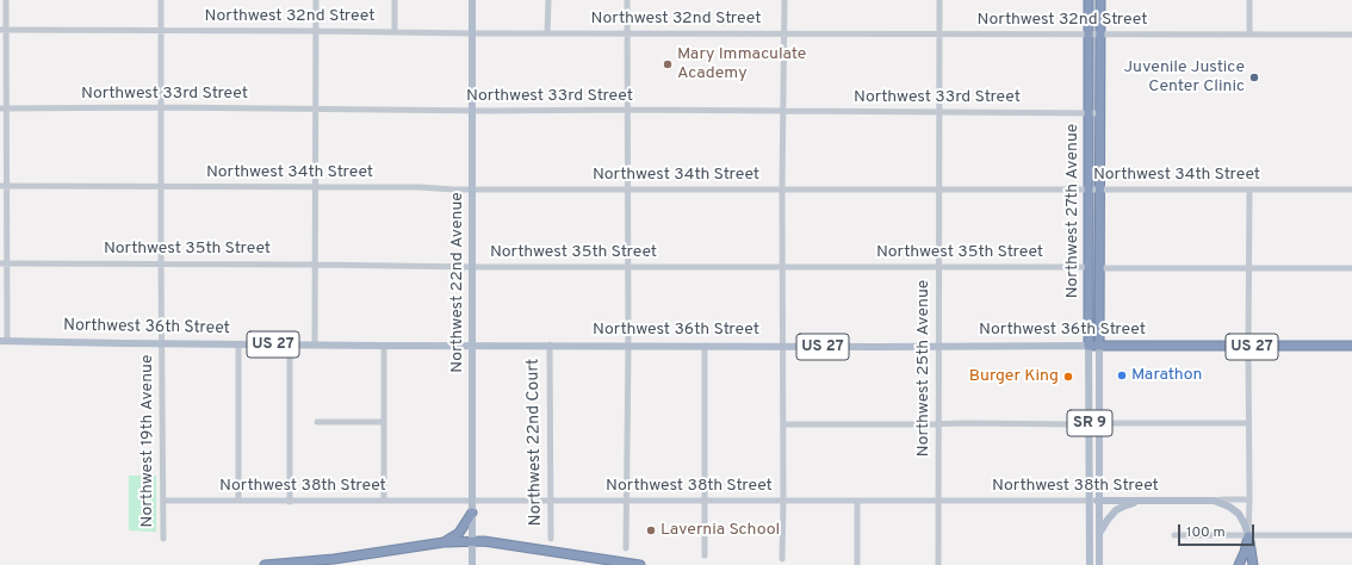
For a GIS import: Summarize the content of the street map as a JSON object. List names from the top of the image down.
{
  "streets": {
    "highway": [
      "Northwest 27th Avenue",
      "Northwest 36th Street",
      "US 27",
      "SR 9"
    ],
    "main road": ["Northwest 22nd Avenue", "Northwest 38th Street"],
    "street": [
      "Northwest 32nd Street",
      "Northwest 33rd Street",
      "Northwest 34th Street",
      "Northwest 35th Street",
      "Northwest 25th Avenue",
      "Northwest 19th Avenue",
      "Northwest 22nd Court"
    ]
  },
  "crossings": [
    ["Northwest 32nd Street", "Northwest 27th Avenue"],
    ["Northwest 32nd Street", "Northwest 22nd Avenue"],
    ["Northwest 32nd Street", "Northwest 25th Avenue"],
    ["Northwest 32nd Street", "Northwest 19th Avenue"],
    ["Northwest 33rd Street", "Northwest 27th Avenue"],
    ["Northwest 33rd Street", "Northwest 22nd Avenue"],
    ["Northwest 33rd Street", "Northwest 25th Avenue"],
    ["Northwest 33rd Street", "Northwest 19th Avenue"],
    ["Northwest 34th Street", "Northwest 27th Avenue"],
    ["Northwest 34th Street", "Northwest 22nd Avenue"],
    ["Northwest 34th Street", "Northwest 25th Avenue"],
    ["Northwest 34th Street", "Northwest 19th Avenue"],
    ["Northwest 27th Avenue", "Northwest 35th Street"],
    ["Northwest 27th Avenue", "Northwest 36th Street"],
    ["Northwest 27th Avenue", "Northwest 38th Street"],
    ["Northwest 35th Street", "Northwest 22nd Avenue"],
    ["Northwest 35th Street", "Northwest 25th Avenue"],
    ["Northwest 35th Street", "Northwest 19th Avenue"],
    ["Northwest 22nd Avenue", "Northwest 36th Street"],
    ["Northwest 22nd Avenue", "Northwest 38th Street"],
    ["Northwest 36th Street", "Northwest 25th Avenue"],
    ["Northwest 36th Street", "Northwest 19th Avenue"],
    ["Northwest 36th Street", "Northwest 22nd Court"],
    ["Northwest 25th Avenue", "Northwest 38th Street"],
    ["Northwest 19th Avenue", "Northwest 38th Street"],
    ["Northwest 22nd Court", "Northwest 38th Street"]
  ],
  "places": [
    "Mary Immaculate Academy",
    "Juvenile Justice Center Clinic",
    "Marathon",
    "Burger King",
    "Lavernia School"
  ],
  "scale_bar": "100 m"
}
